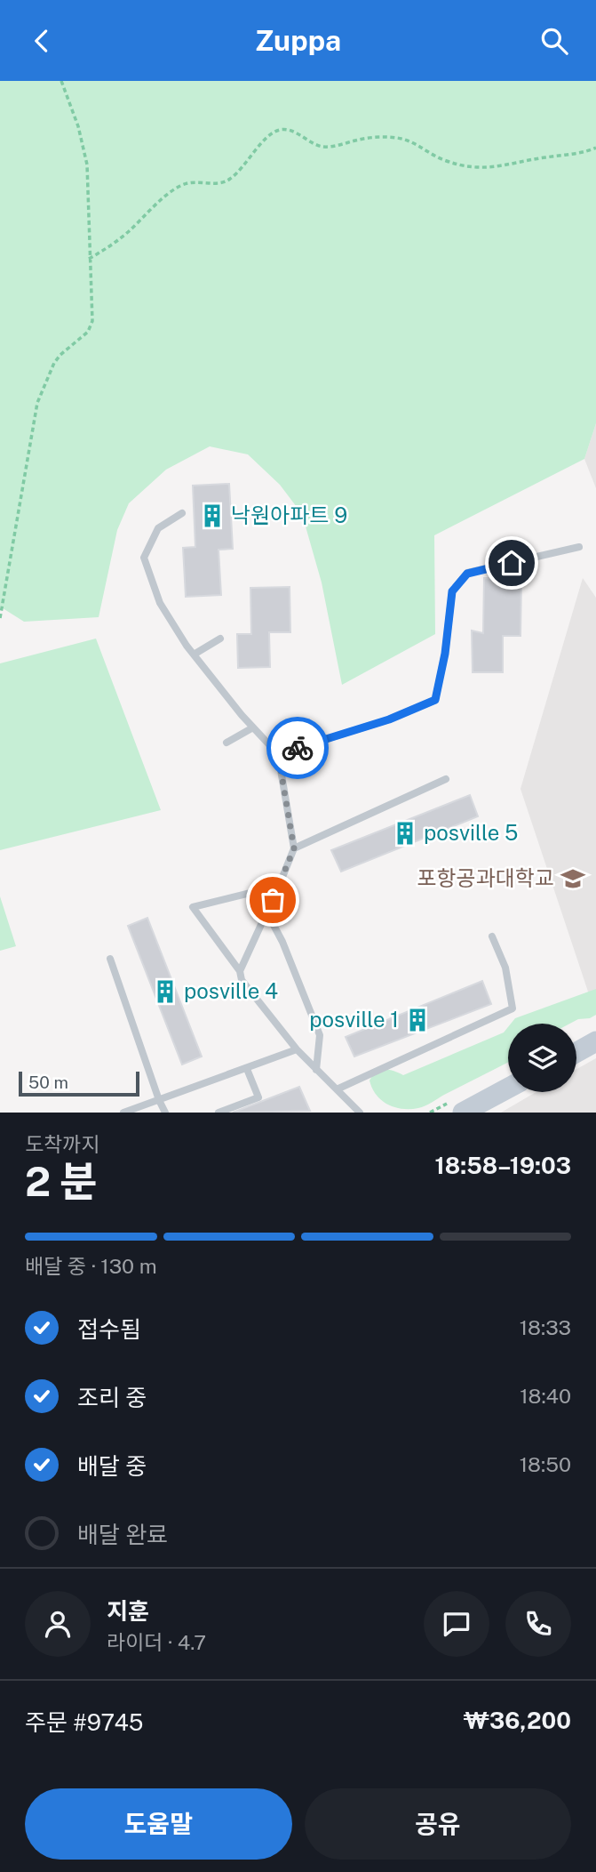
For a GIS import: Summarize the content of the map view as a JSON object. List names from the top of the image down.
{
  "places": {
    "building": [
      "낙원아파트 9",
      "posville 5",
      "posville 4",
      "posville 1"
    ],
    "school or university": ["포항공과대학교"]
  },
  "scale_bar": "50 m",
  "page": {
    "header": "Zuppa",
    "scale": "50 m",
    "heading": ["2 분", "도착까지", "18:58–19:03"],
    "panel": [
      "지훈",
      "라이더 · 4.7",
      "주문 #9745",
      "₩36,200"
    ],
    "bar": "배달 중 · 130 m",
    "list": [
      ["접수됨", "18:33"],
      ["조리 중", "18:40"],
      ["배달 중", "18:50"],
      "배달 완료"
    ],
    "buttons": ["도움말", "공유"]
  }
}
